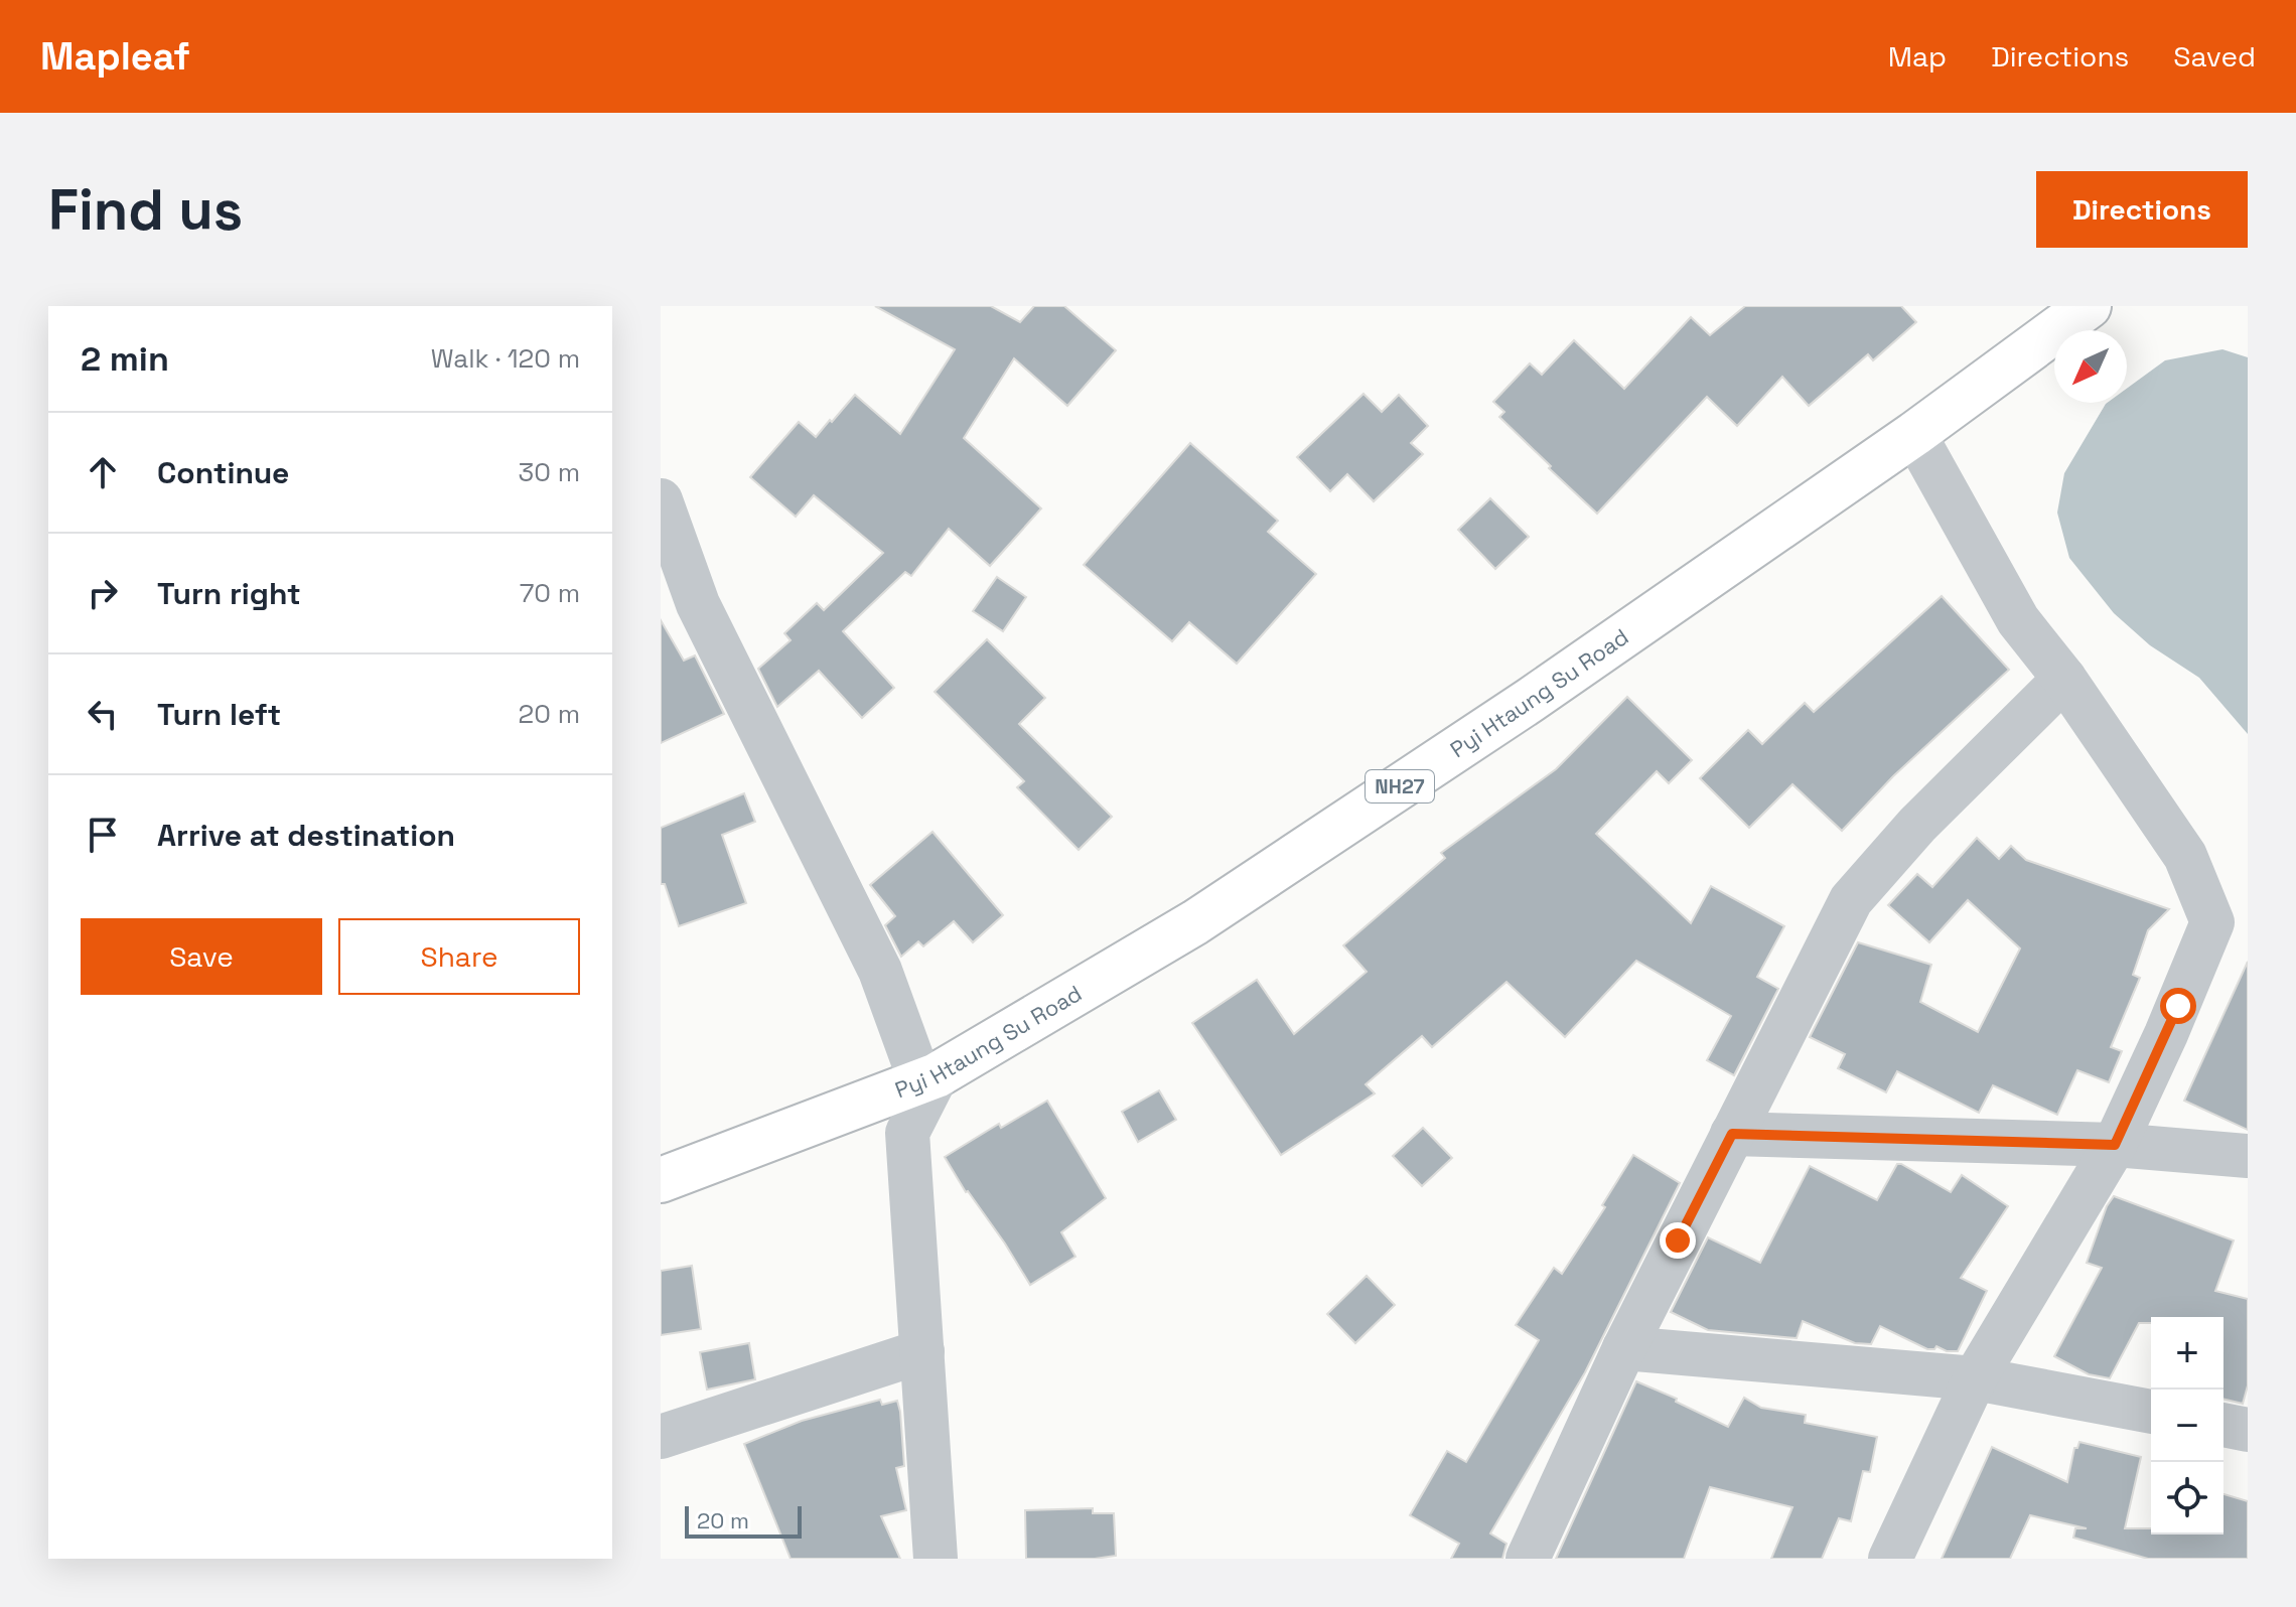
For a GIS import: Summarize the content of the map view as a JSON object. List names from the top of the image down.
{
  "streets": {
    "highway": ["Pyi Htaung Su Road", "NH27"]
  },
  "scale_bar": "20 m",
  "north": "bottom left",
  "page": {
    "header": "Mapleaf",
    "nav": ["Map", "Directions", "Saved"],
    "buttons": [
      "Directions",
      ["Save", "Share"]
    ],
    "title": "Find us",
    "heading": ["2 min", "Walk · 120 m"],
    "list": [
      ["Continue", "30 m"],
      ["Turn right", "70 m"],
      ["Turn left", "20 m"],
      "Arrive at destination"
    ],
    "map_buttons": ["+", "−"],
    "scale": "20 m"
  }
}
